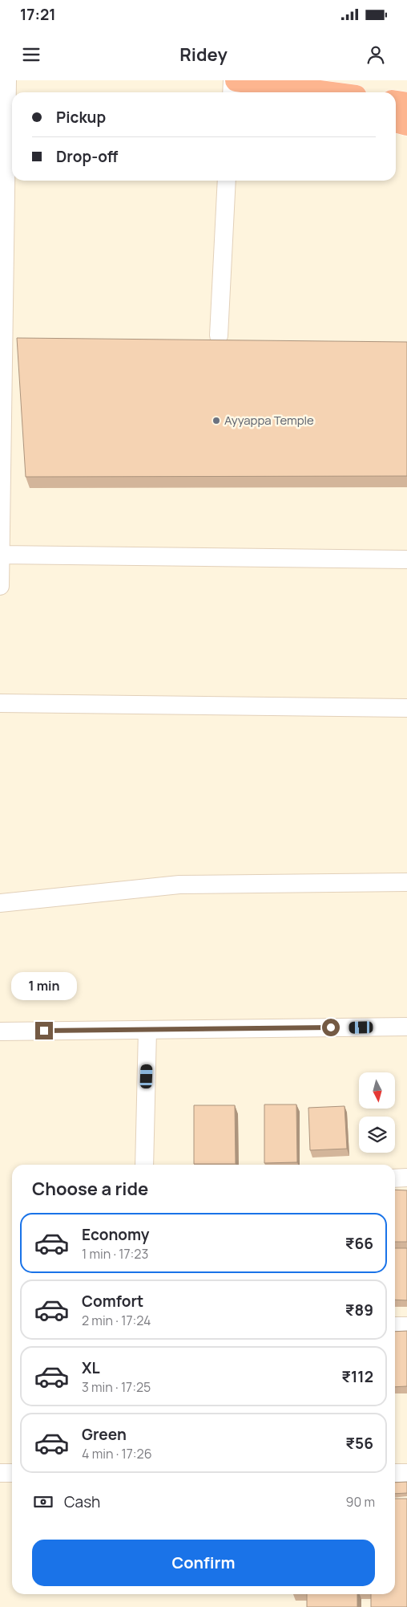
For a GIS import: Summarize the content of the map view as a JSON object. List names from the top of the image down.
{
  "places": ["Ayyappa Temple"],
  "north": "bottom",
  "page": {
    "status": "17:21",
    "header": "Ridey",
    "banner": ["Pickup", "Drop-off"],
    "bubble": "1 min",
    "heading": "Choose a ride",
    "list": [
      {
        "name": "Economy",
        "note": "1 min · 17:23",
        "value": "₹66"
      },
      {
        "name": "Comfort",
        "note": "2 min · 17:24",
        "value": "₹89"
      },
      {
        "name": "XL",
        "note": "3 min · 17:25",
        "value": "₹112"
      },
      {
        "name": "Green",
        "note": "4 min · 17:26",
        "value": "₹56"
      }
    ],
    "pay": ["Cash", "90 m"],
    "buttons": "Confirm"
  }
}
